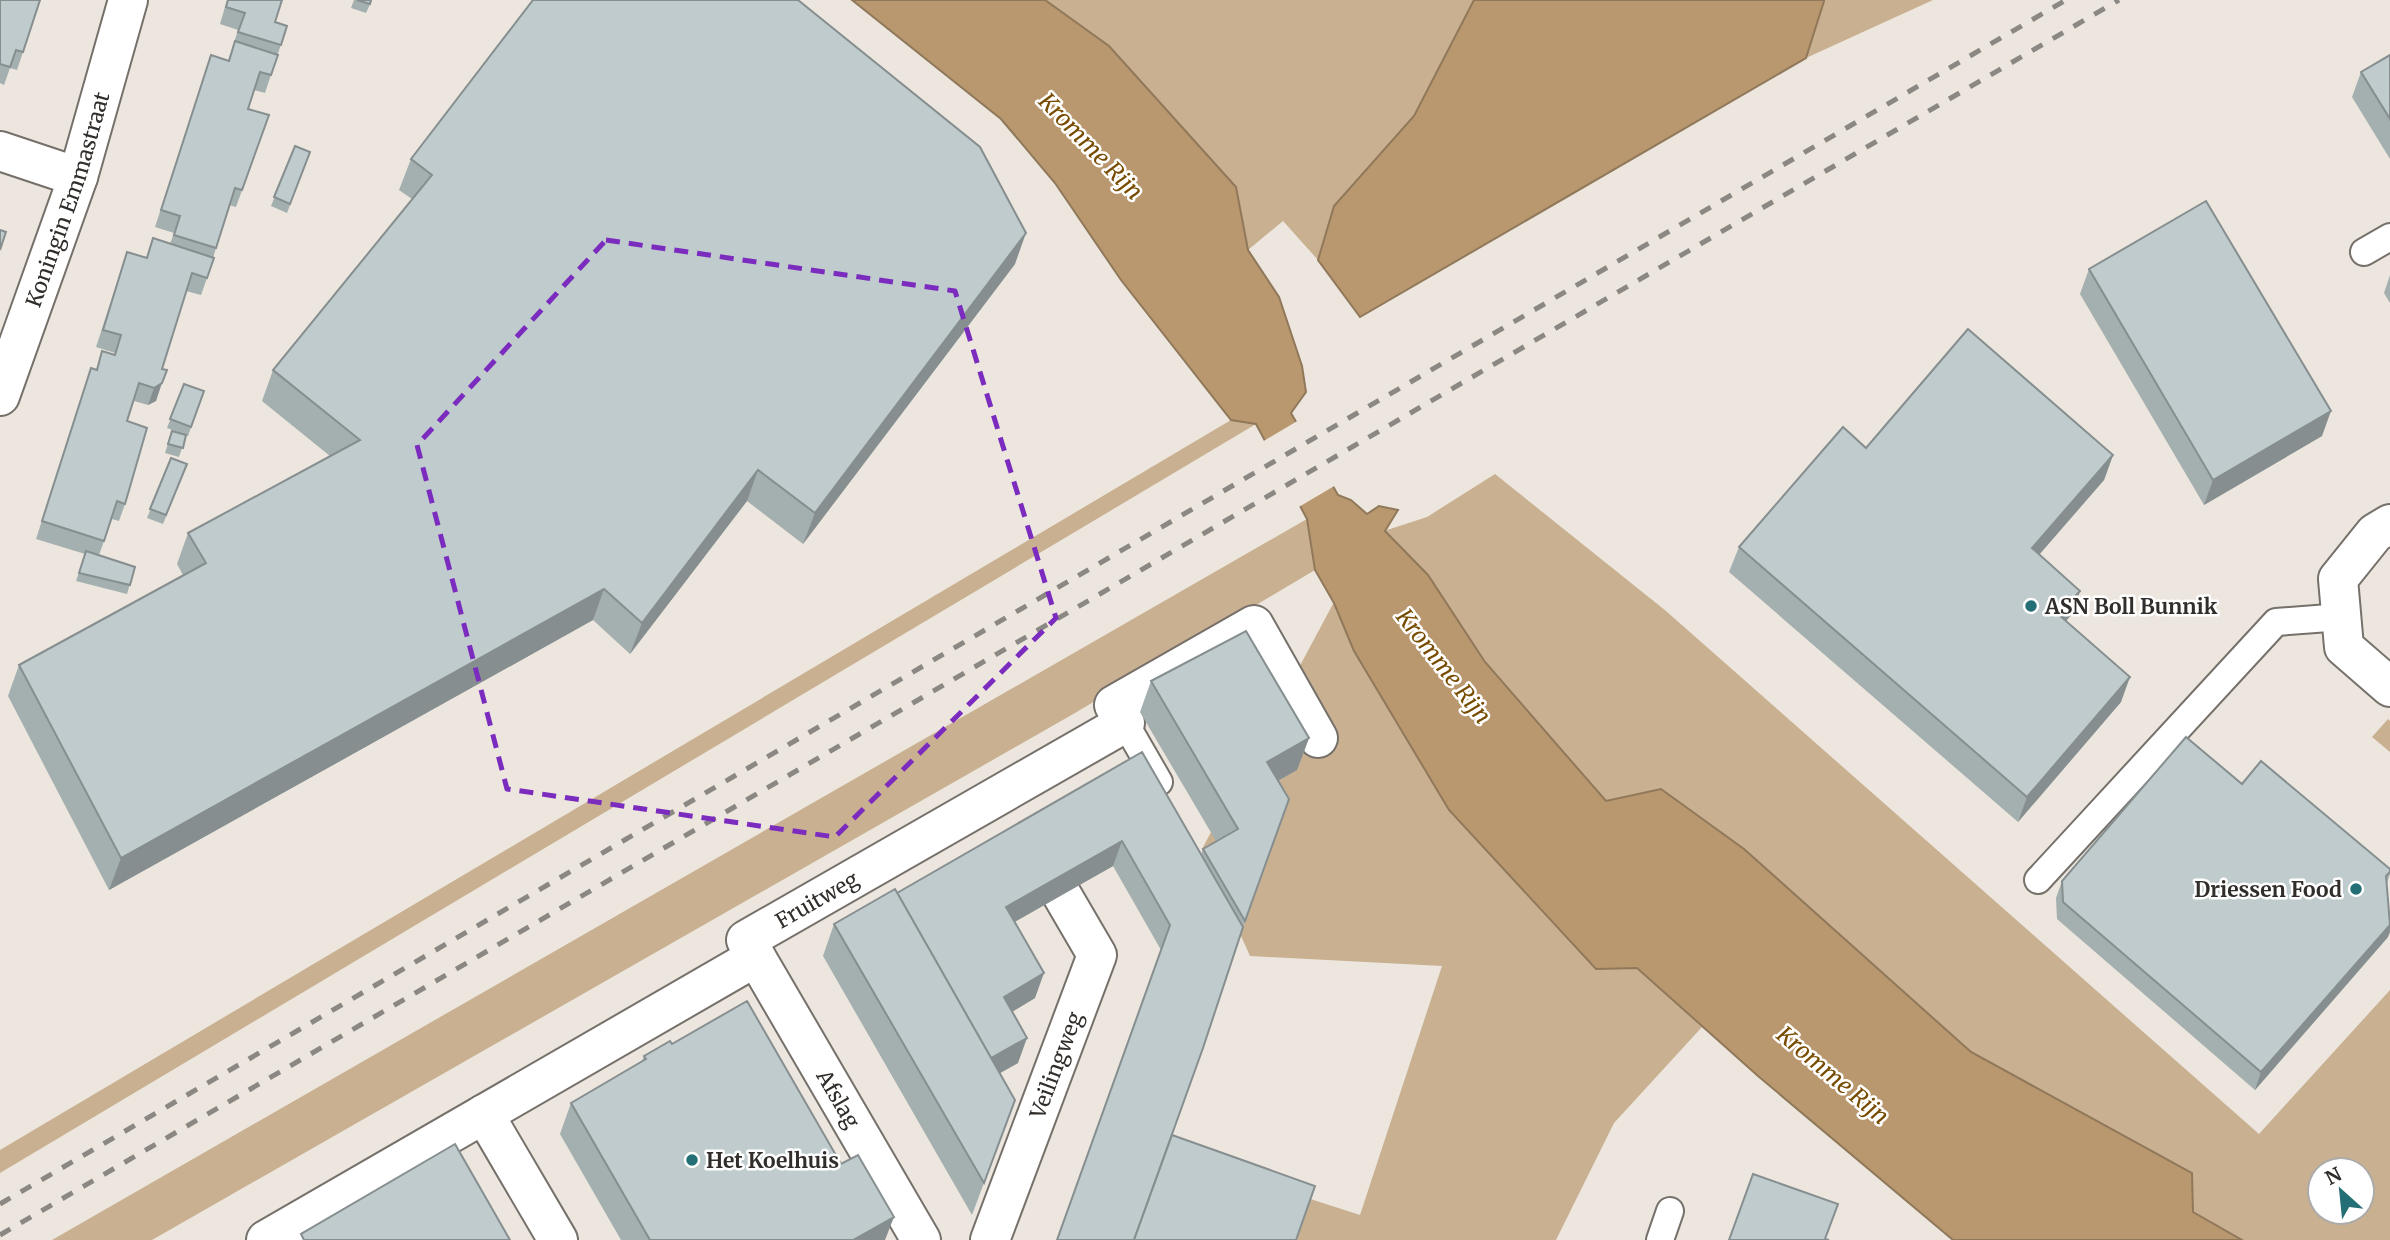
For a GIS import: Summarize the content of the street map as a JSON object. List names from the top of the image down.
{
  "streets": {
    "street": [
      "Koningin Emmastraat",
      "Fruitweg",
      "Veilingweg",
      "Afslag"
    ]
  },
  "crossings": [
    ["Fruitweg", "Afslag"]
  ],
  "water": ["Kromme Rijn"],
  "places": ["ASN Boll Bunnik", "Driessen Food", "Het Koelhuis"],
  "north": "top left"
}
